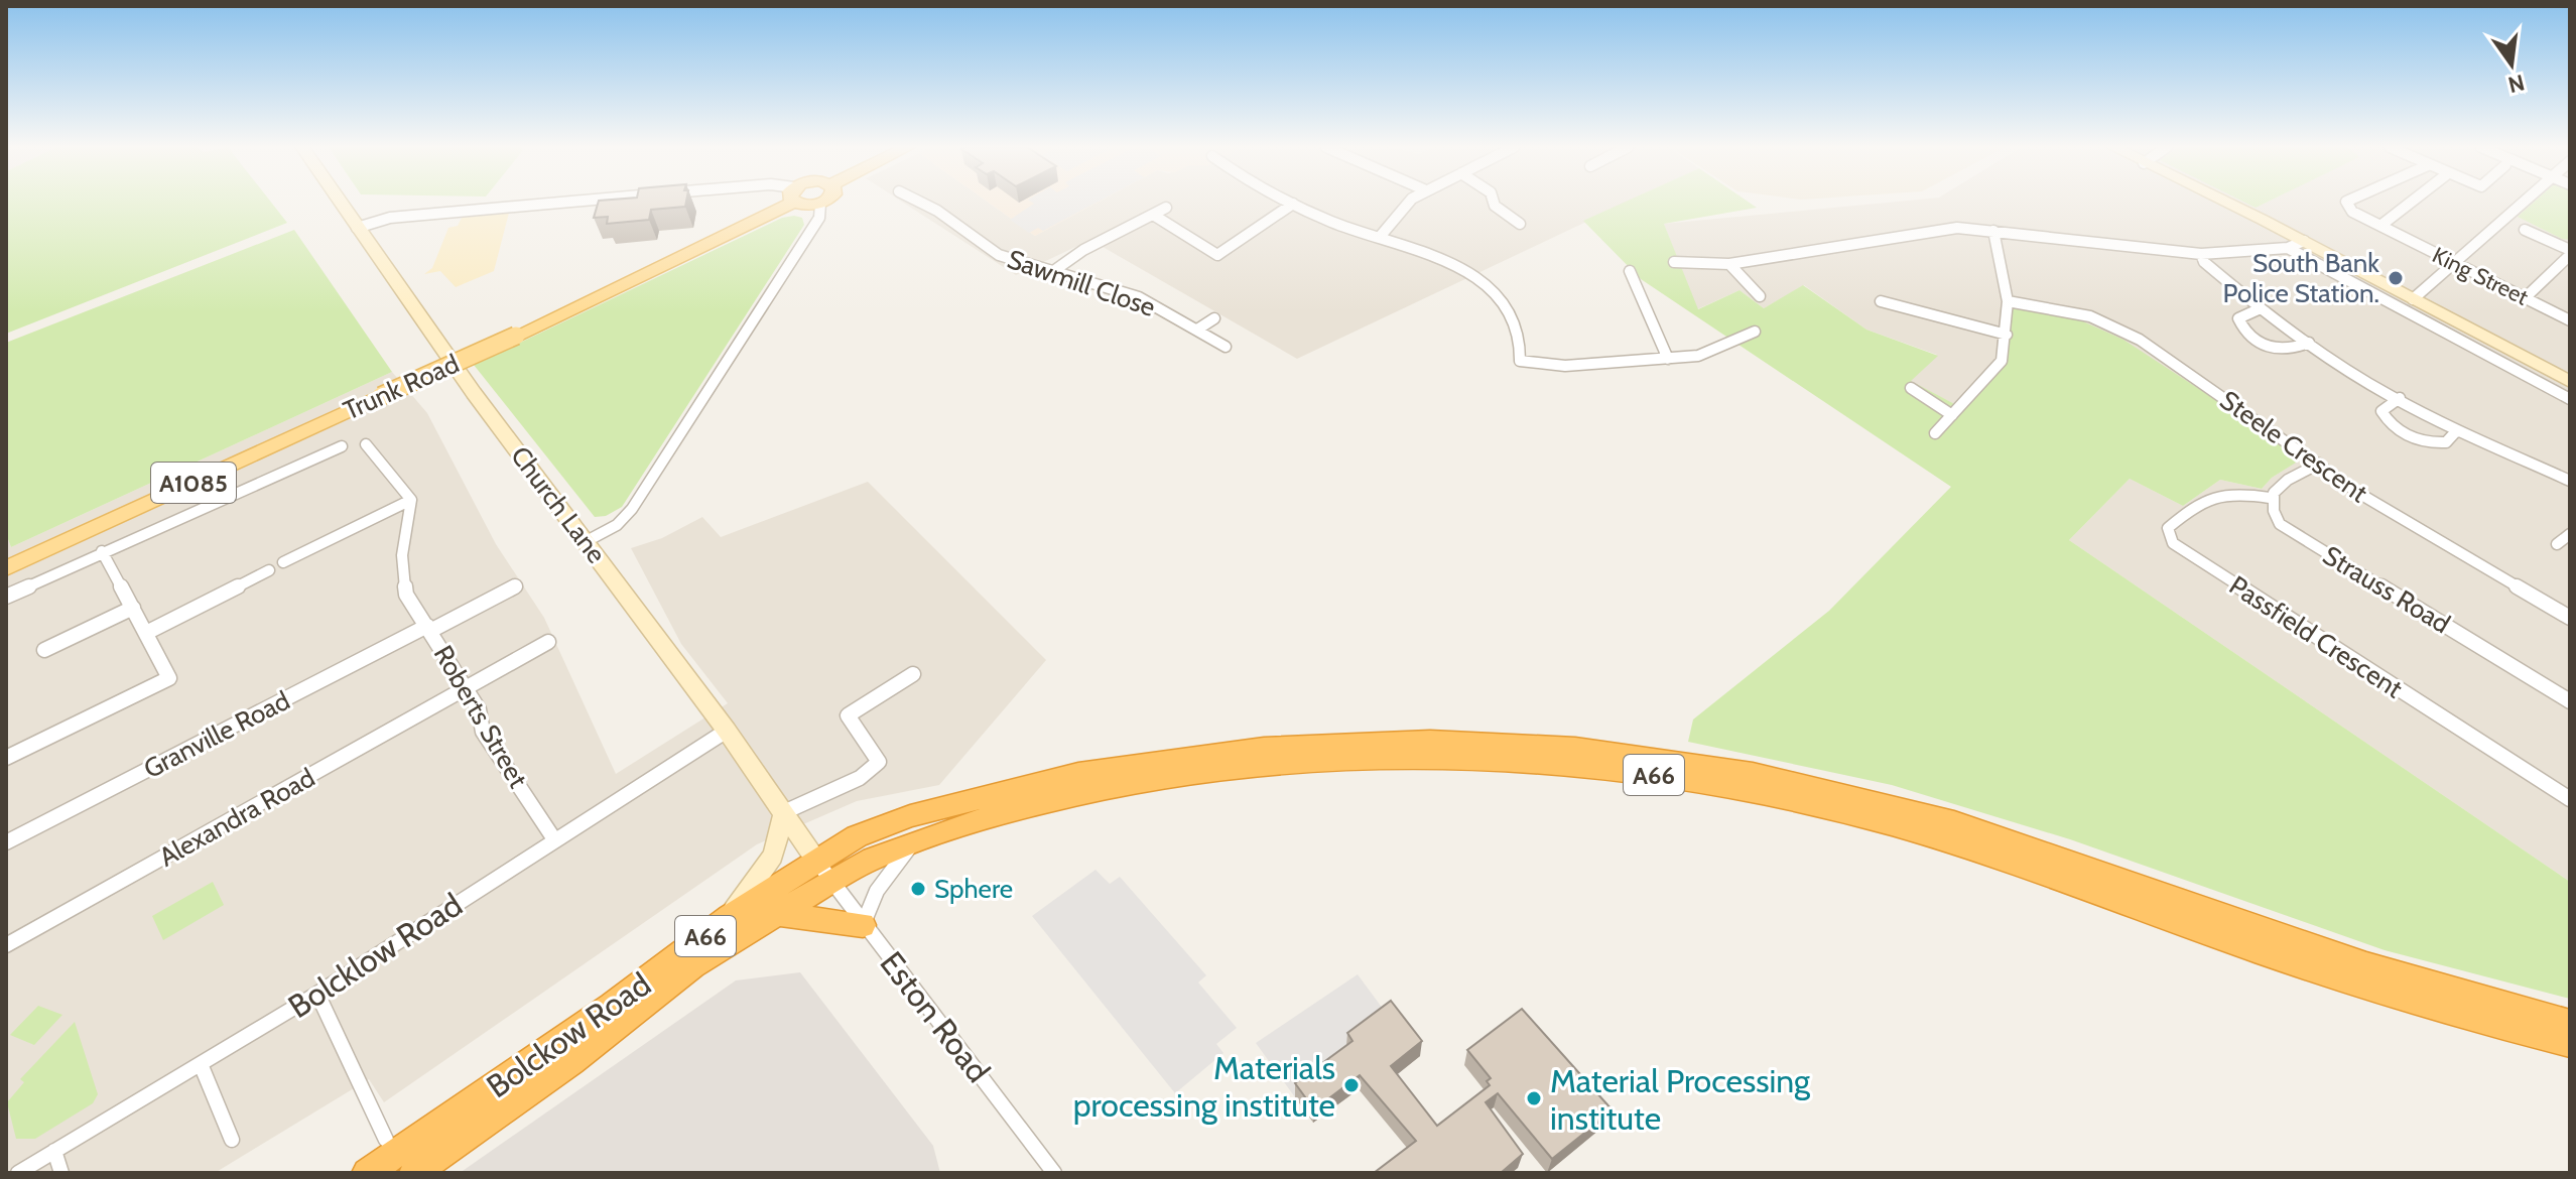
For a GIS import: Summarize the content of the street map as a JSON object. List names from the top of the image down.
{
  "streets": {
    "highway": ["A66", "Bolckow Road"],
    "main road": ["Trunk Road", "A1085"],
    "street": [
      "King Street",
      "Sawmill Close",
      "Steele Crescent",
      "Church Lane",
      "Strauss Road",
      "Passfield Crescent",
      "Roberts Street",
      "Granville Road",
      "Alexandra Road",
      "Bolcklow Road",
      "Eston Road"
    ]
  },
  "crossings": [
    ["Church Lane", "A66"],
    ["Church Lane", "Bolcklow Road"],
    ["Church Lane", "Eston Road"],
    ["Church Lane", "Bolckow Road"],
    ["Strauss Road", "Passfield Crescent"],
    ["Roberts Street", "Granville Road"],
    ["Roberts Street", "Alexandra Road"],
    ["Roberts Street", "Bolcklow Road"],
    ["A66", "Eston Road"],
    ["A66", "Bolckow Road"],
    ["Eston Road", "Bolckow Road"]
  ],
  "places": [
    "South Bank Police Station.",
    "Sphere",
    "Materials processing institute",
    "Material Processing institute"
  ],
  "north": "bottom"
}
